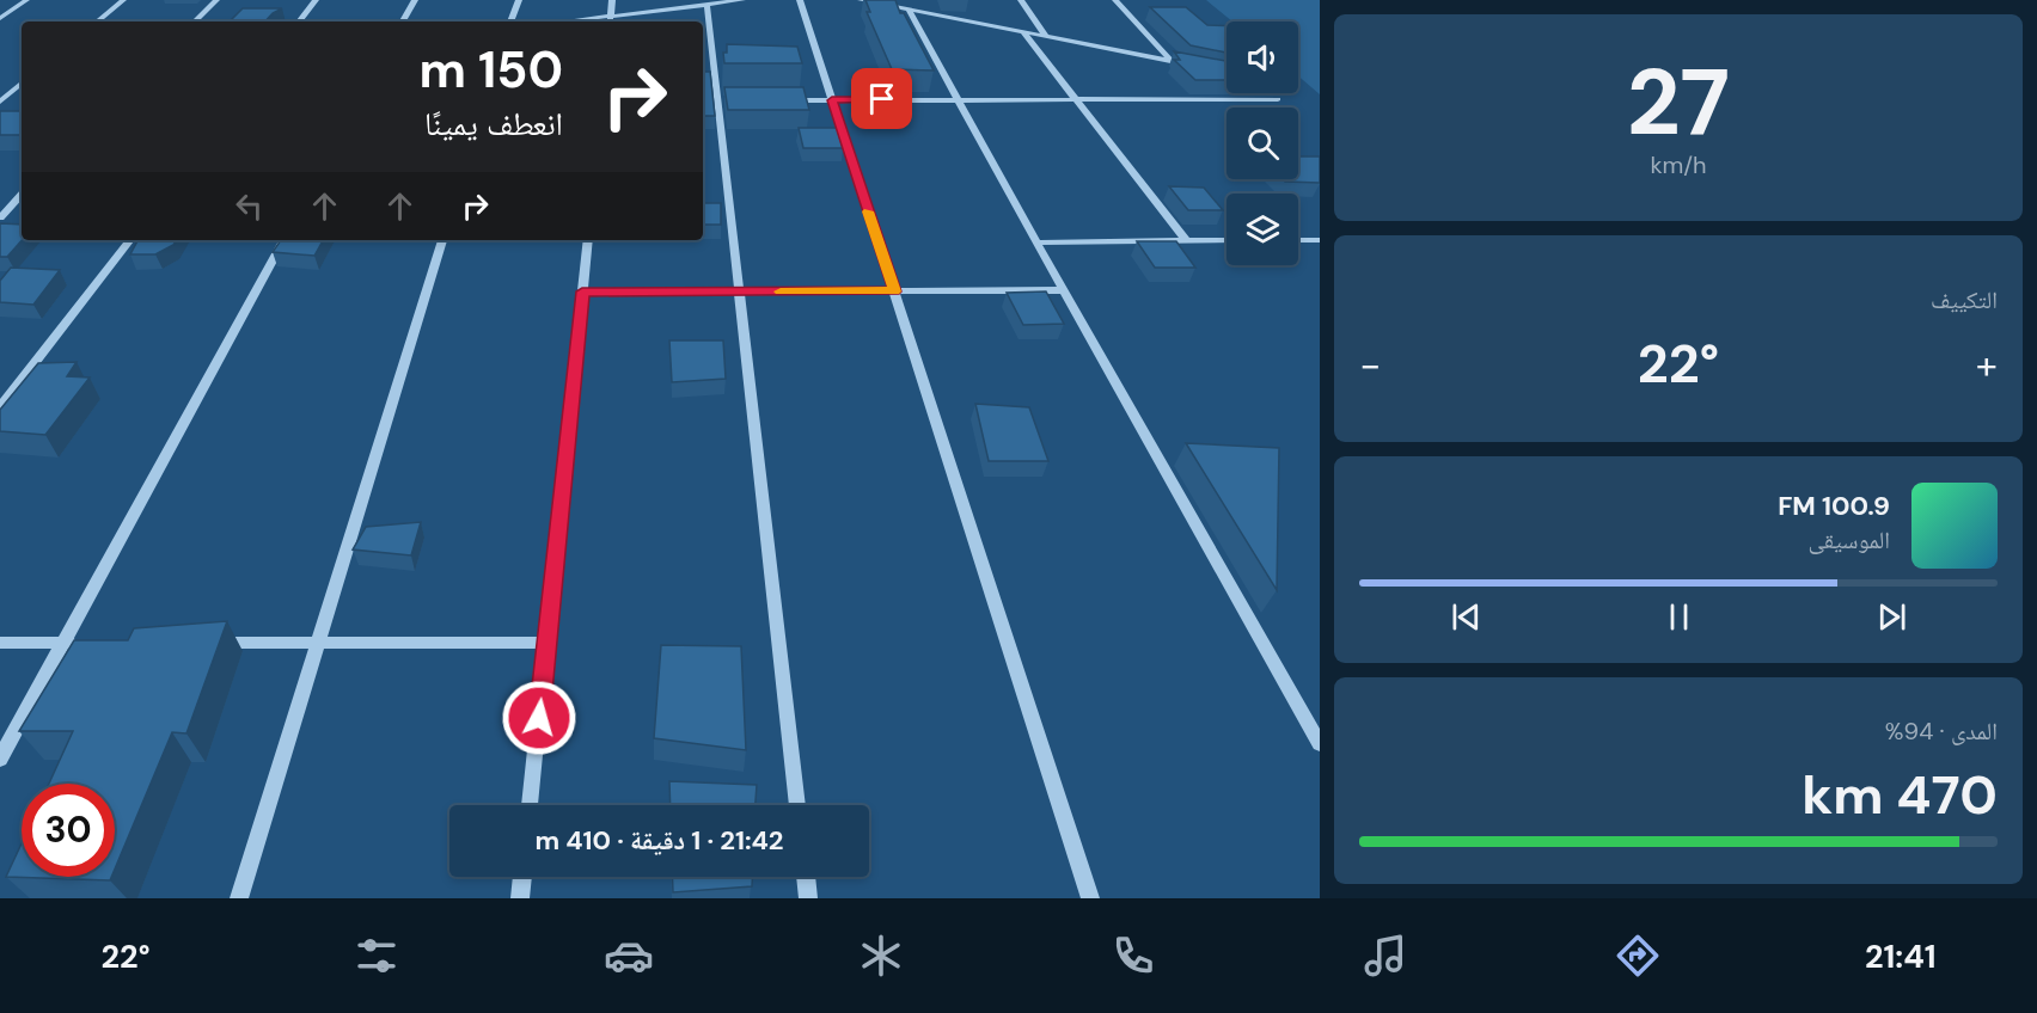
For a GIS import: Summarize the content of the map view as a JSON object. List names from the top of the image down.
{
  "page": {
    "tile": [
      ["27", "km/h"],
      "التكييف",
      ["المدى · 94%", "470 km"]
    ],
    "turn": ["150 m", "انعطف يمينًا"],
    "heat": ["−", "22°", "+"],
    "song": ["100.9 FM", "الموسيقى"],
    "limit": "30",
    "trip": "21:42 · 1 دقيقة · 410 m",
    "tabs": ["21:41", "22°"]
  }
}
